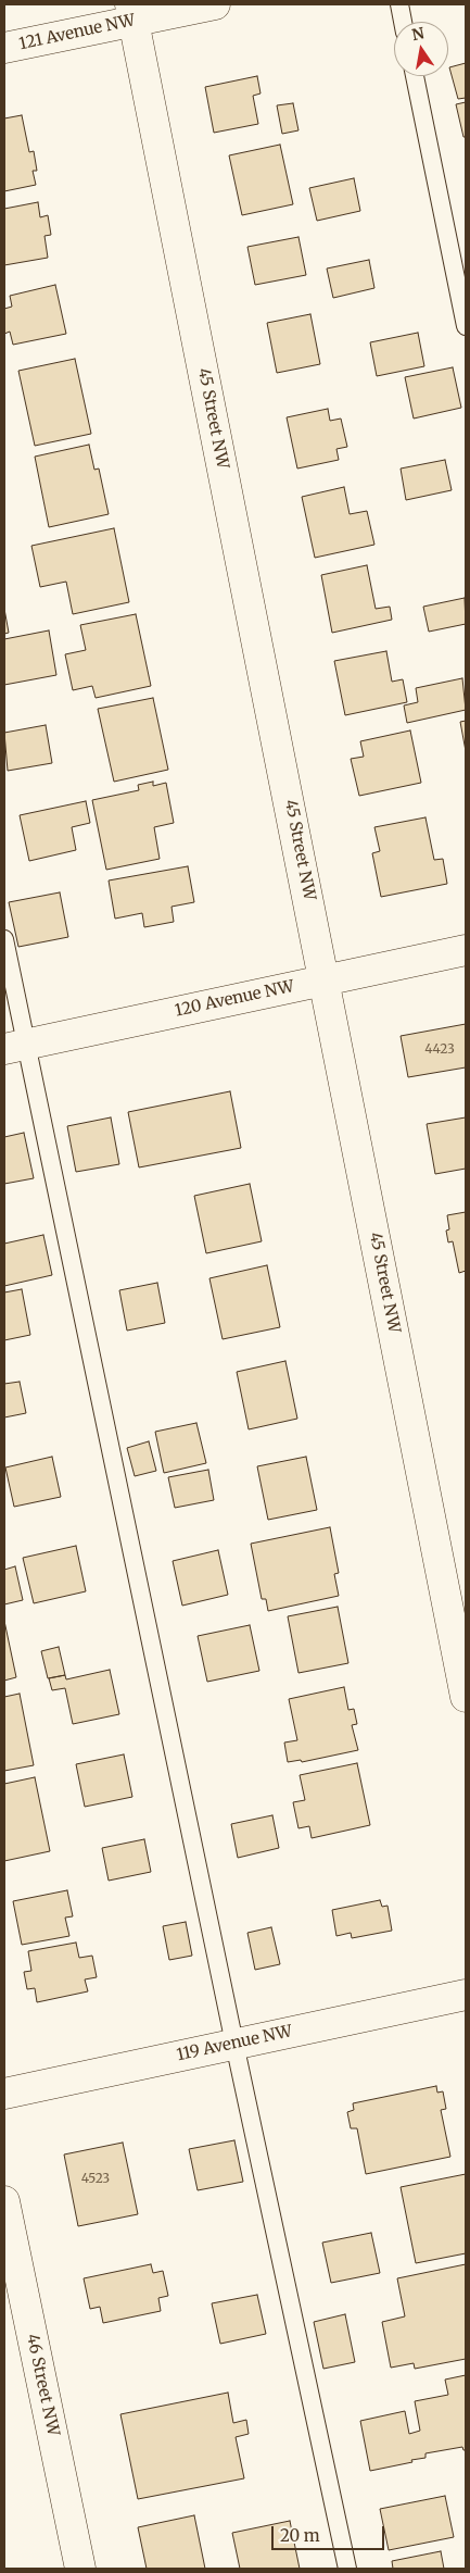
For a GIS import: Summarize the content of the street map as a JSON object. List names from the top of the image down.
{
  "streets": {
    "street": [
      "121 Avenue NW",
      "45 Street NW",
      "120 Avenue NW",
      "119 Avenue NW",
      "46 Street NW"
    ]
  },
  "crossings": [
    ["121 Avenue NW", "45 Street NW"],
    ["45 Street NW", "120 Avenue NW"]
  ],
  "house_numbers": ["4423", "4523"],
  "scale_bar": "20 m",
  "north": "top"
}
